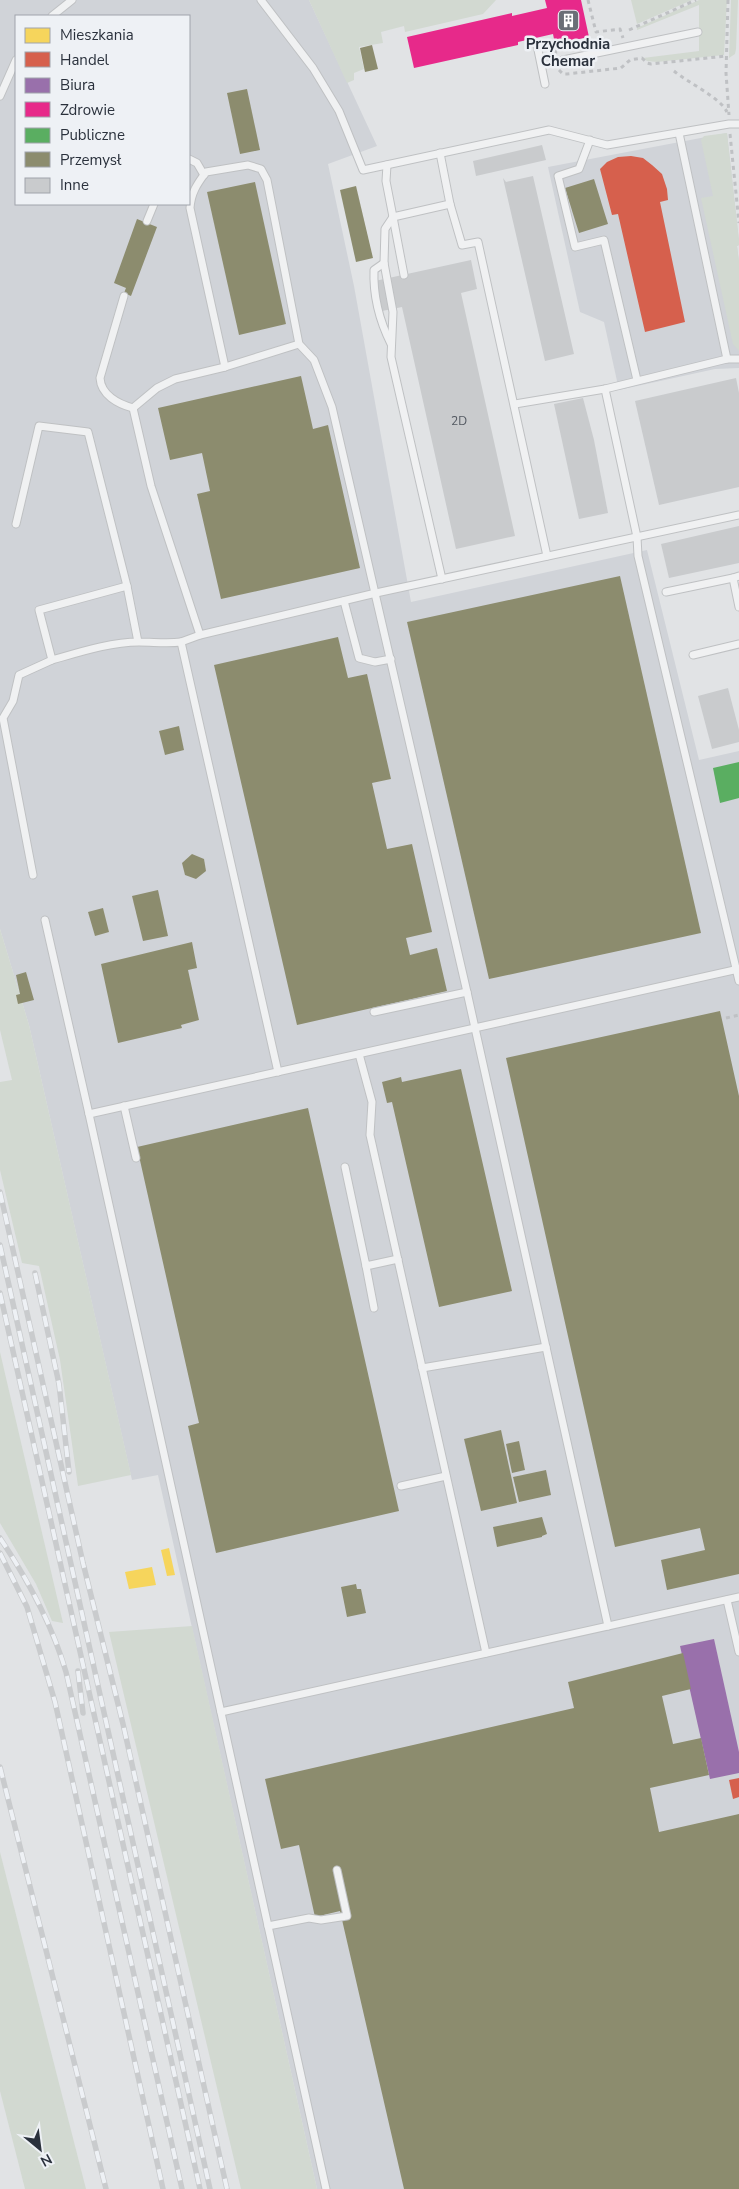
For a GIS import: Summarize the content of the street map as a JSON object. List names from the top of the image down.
{
  "places": {
    "building": ["Przychodnia Chemar"]
  },
  "house_numbers": ["2D"],
  "legend": [
    "Mieszkania",
    "Handel",
    "Biura",
    "Zdrowie",
    "Publiczne",
    "Przemysł",
    "Inne"
  ],
  "north": "bottom right"
}
